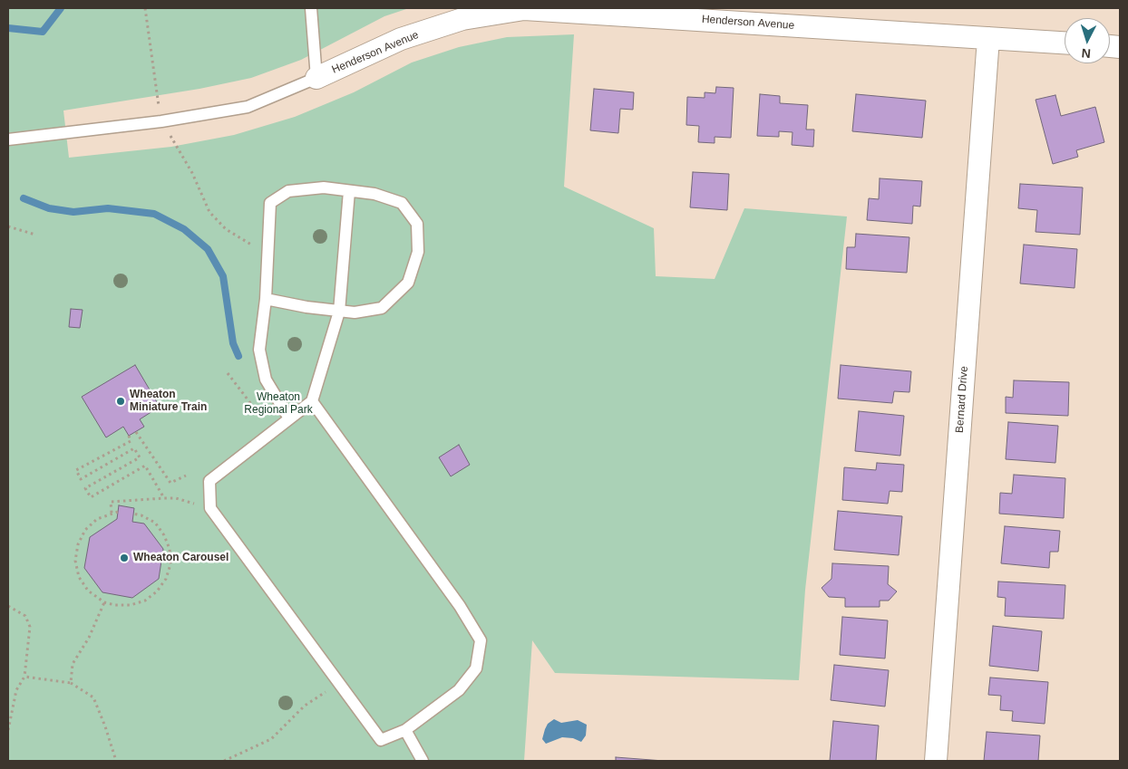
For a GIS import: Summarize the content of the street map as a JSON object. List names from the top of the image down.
{
  "streets": {
    "street": ["Henderson Avenue", "Bernard Drive"]
  },
  "crossings": [
    ["Henderson Avenue", "Bernard Drive"]
  ],
  "parks": ["Wheaton Regional Park"],
  "places": ["Wheaton Miniature Train", "Wheaton Carousel"],
  "north": "bottom"
}
